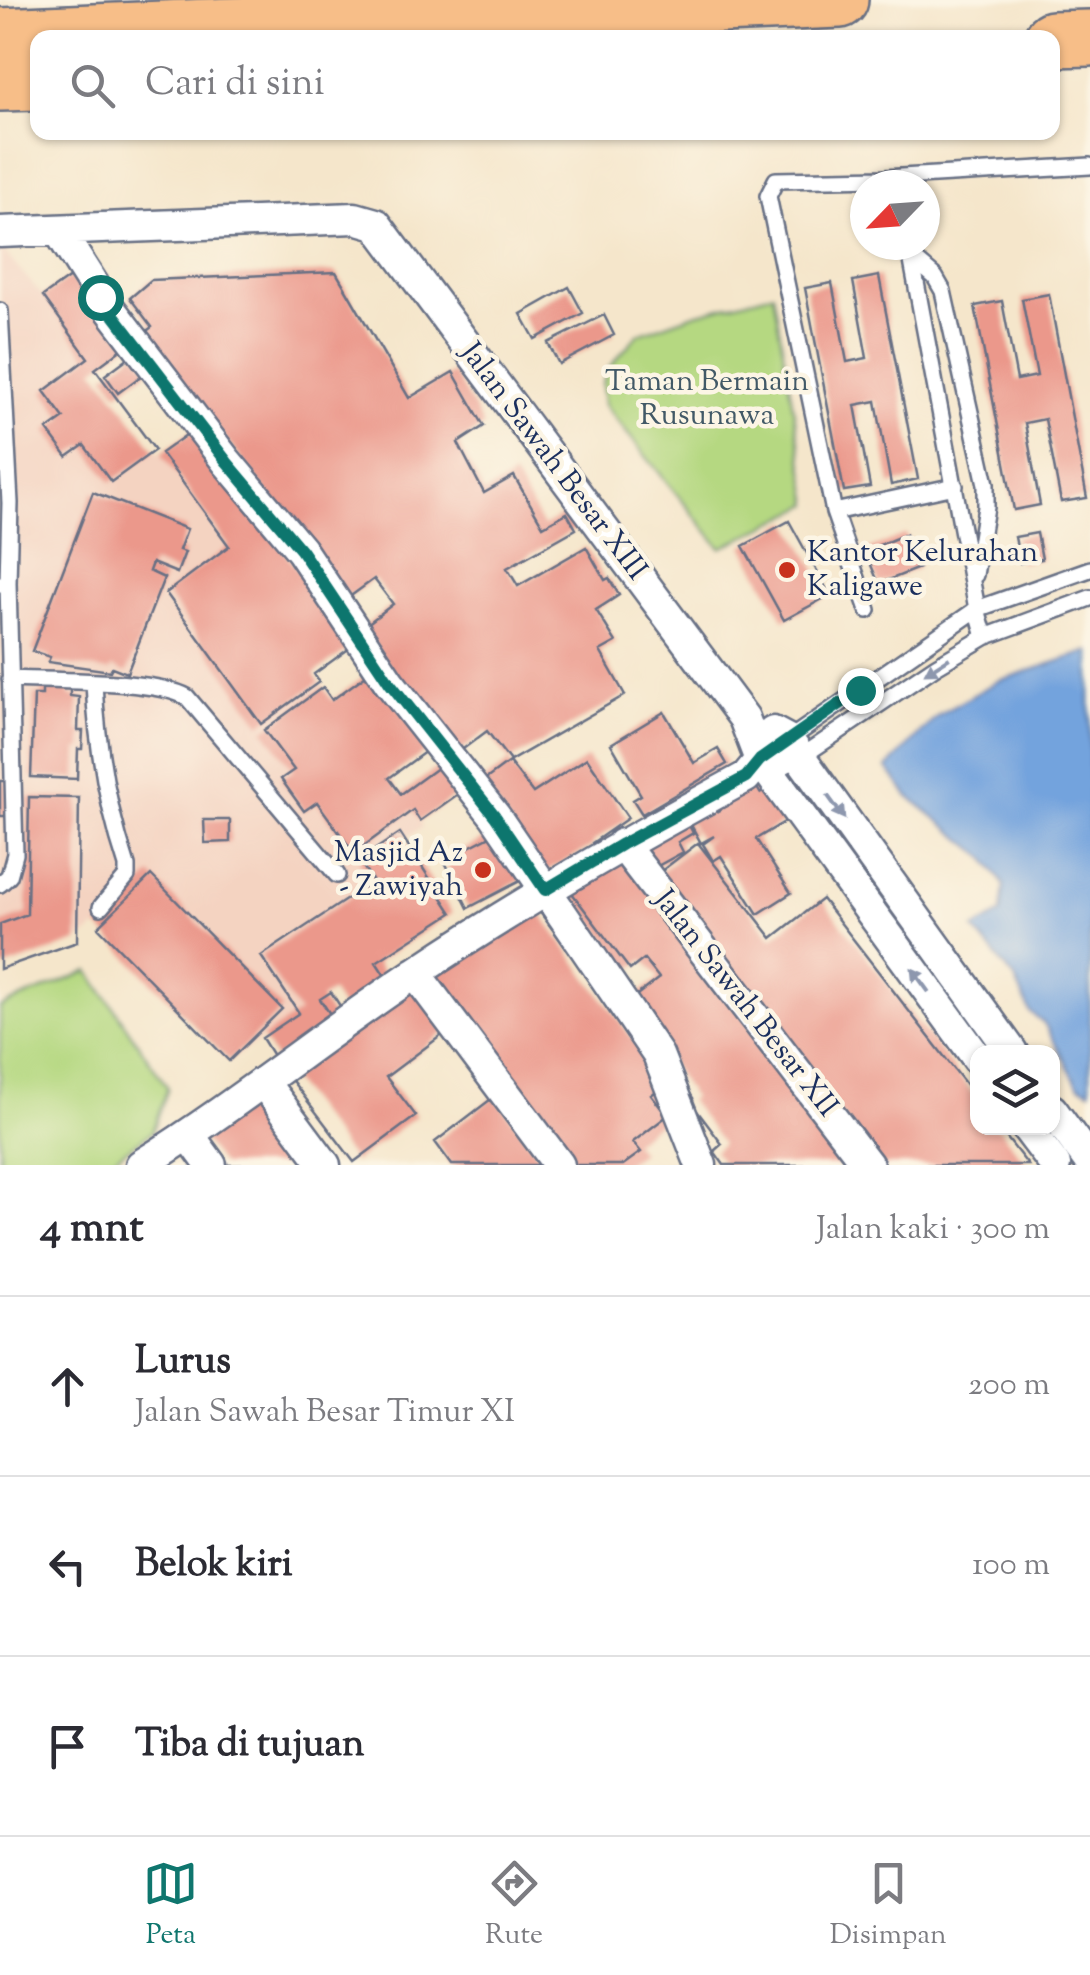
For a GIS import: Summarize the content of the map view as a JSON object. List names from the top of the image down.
{
  "streets": {
    "street": ["Jalan Sawah Besar XIII", "Jalan Sawah Besar XII"]
  },
  "parks": ["Taman Bermain Rusunawa"],
  "places": ["Kantor Kelurahan Kaligawe", "Masjid Az - Zawiyah"],
  "north": "bottom left",
  "page": {
    "search": "Cari di sini",
    "heading": ["4 mnt", "Jalan kaki · 300 m"],
    "list": [
      ["Lurus", "Jalan Sawah Besar Timur XI", "200 m"],
      ["Belok kiri", "100 m"],
      "Tiba di tujuan"
    ],
    "nav": ["Peta", "Rute", "Disimpan"]
  }
}
